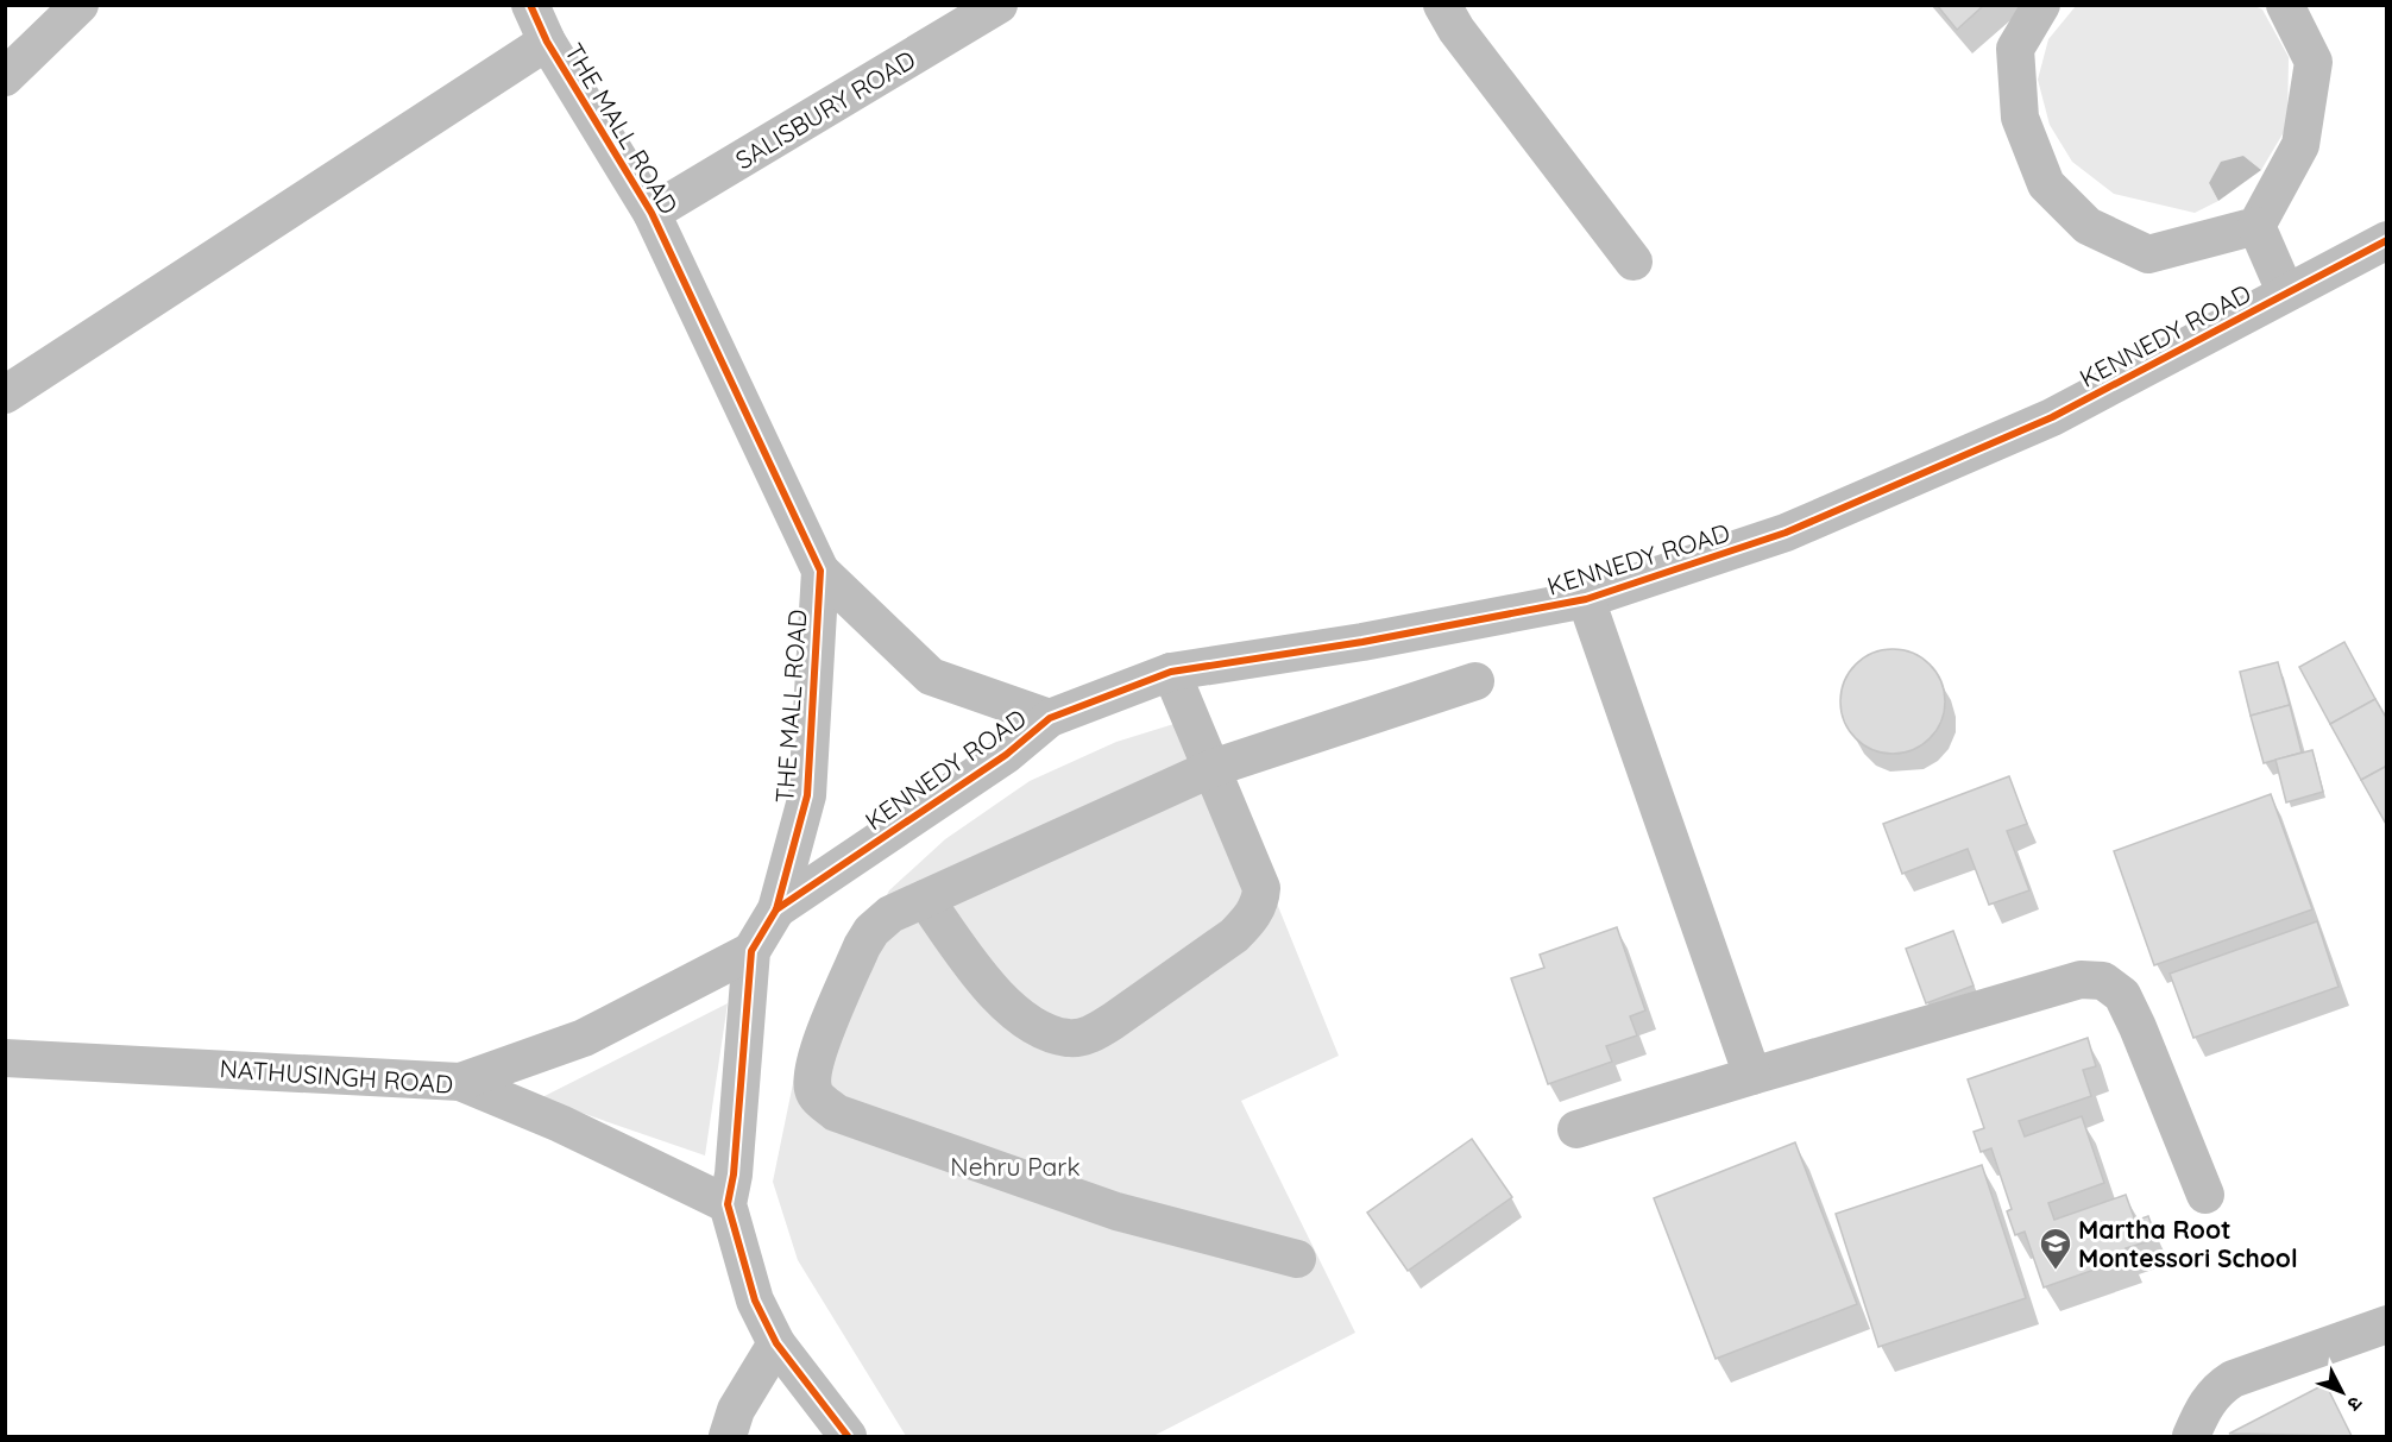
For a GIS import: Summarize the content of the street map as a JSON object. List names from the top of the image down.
{
  "streets": {
    "street": [
      "SALISBURY ROAD",
      "THE MALL ROAD",
      "KENNEDY ROAD",
      "NATHUSINGH ROAD"
    ]
  },
  "crossings": [
    ["SALISBURY ROAD", "THE MALL ROAD"],
    ["THE MALL ROAD", "KENNEDY ROAD"],
    ["THE MALL ROAD", "NATHUSINGH ROAD"]
  ],
  "parks": ["Nehru Park"],
  "places": {
    "school or university": ["Martha Root Montessori School"]
  },
  "north": "bottom right"
}
